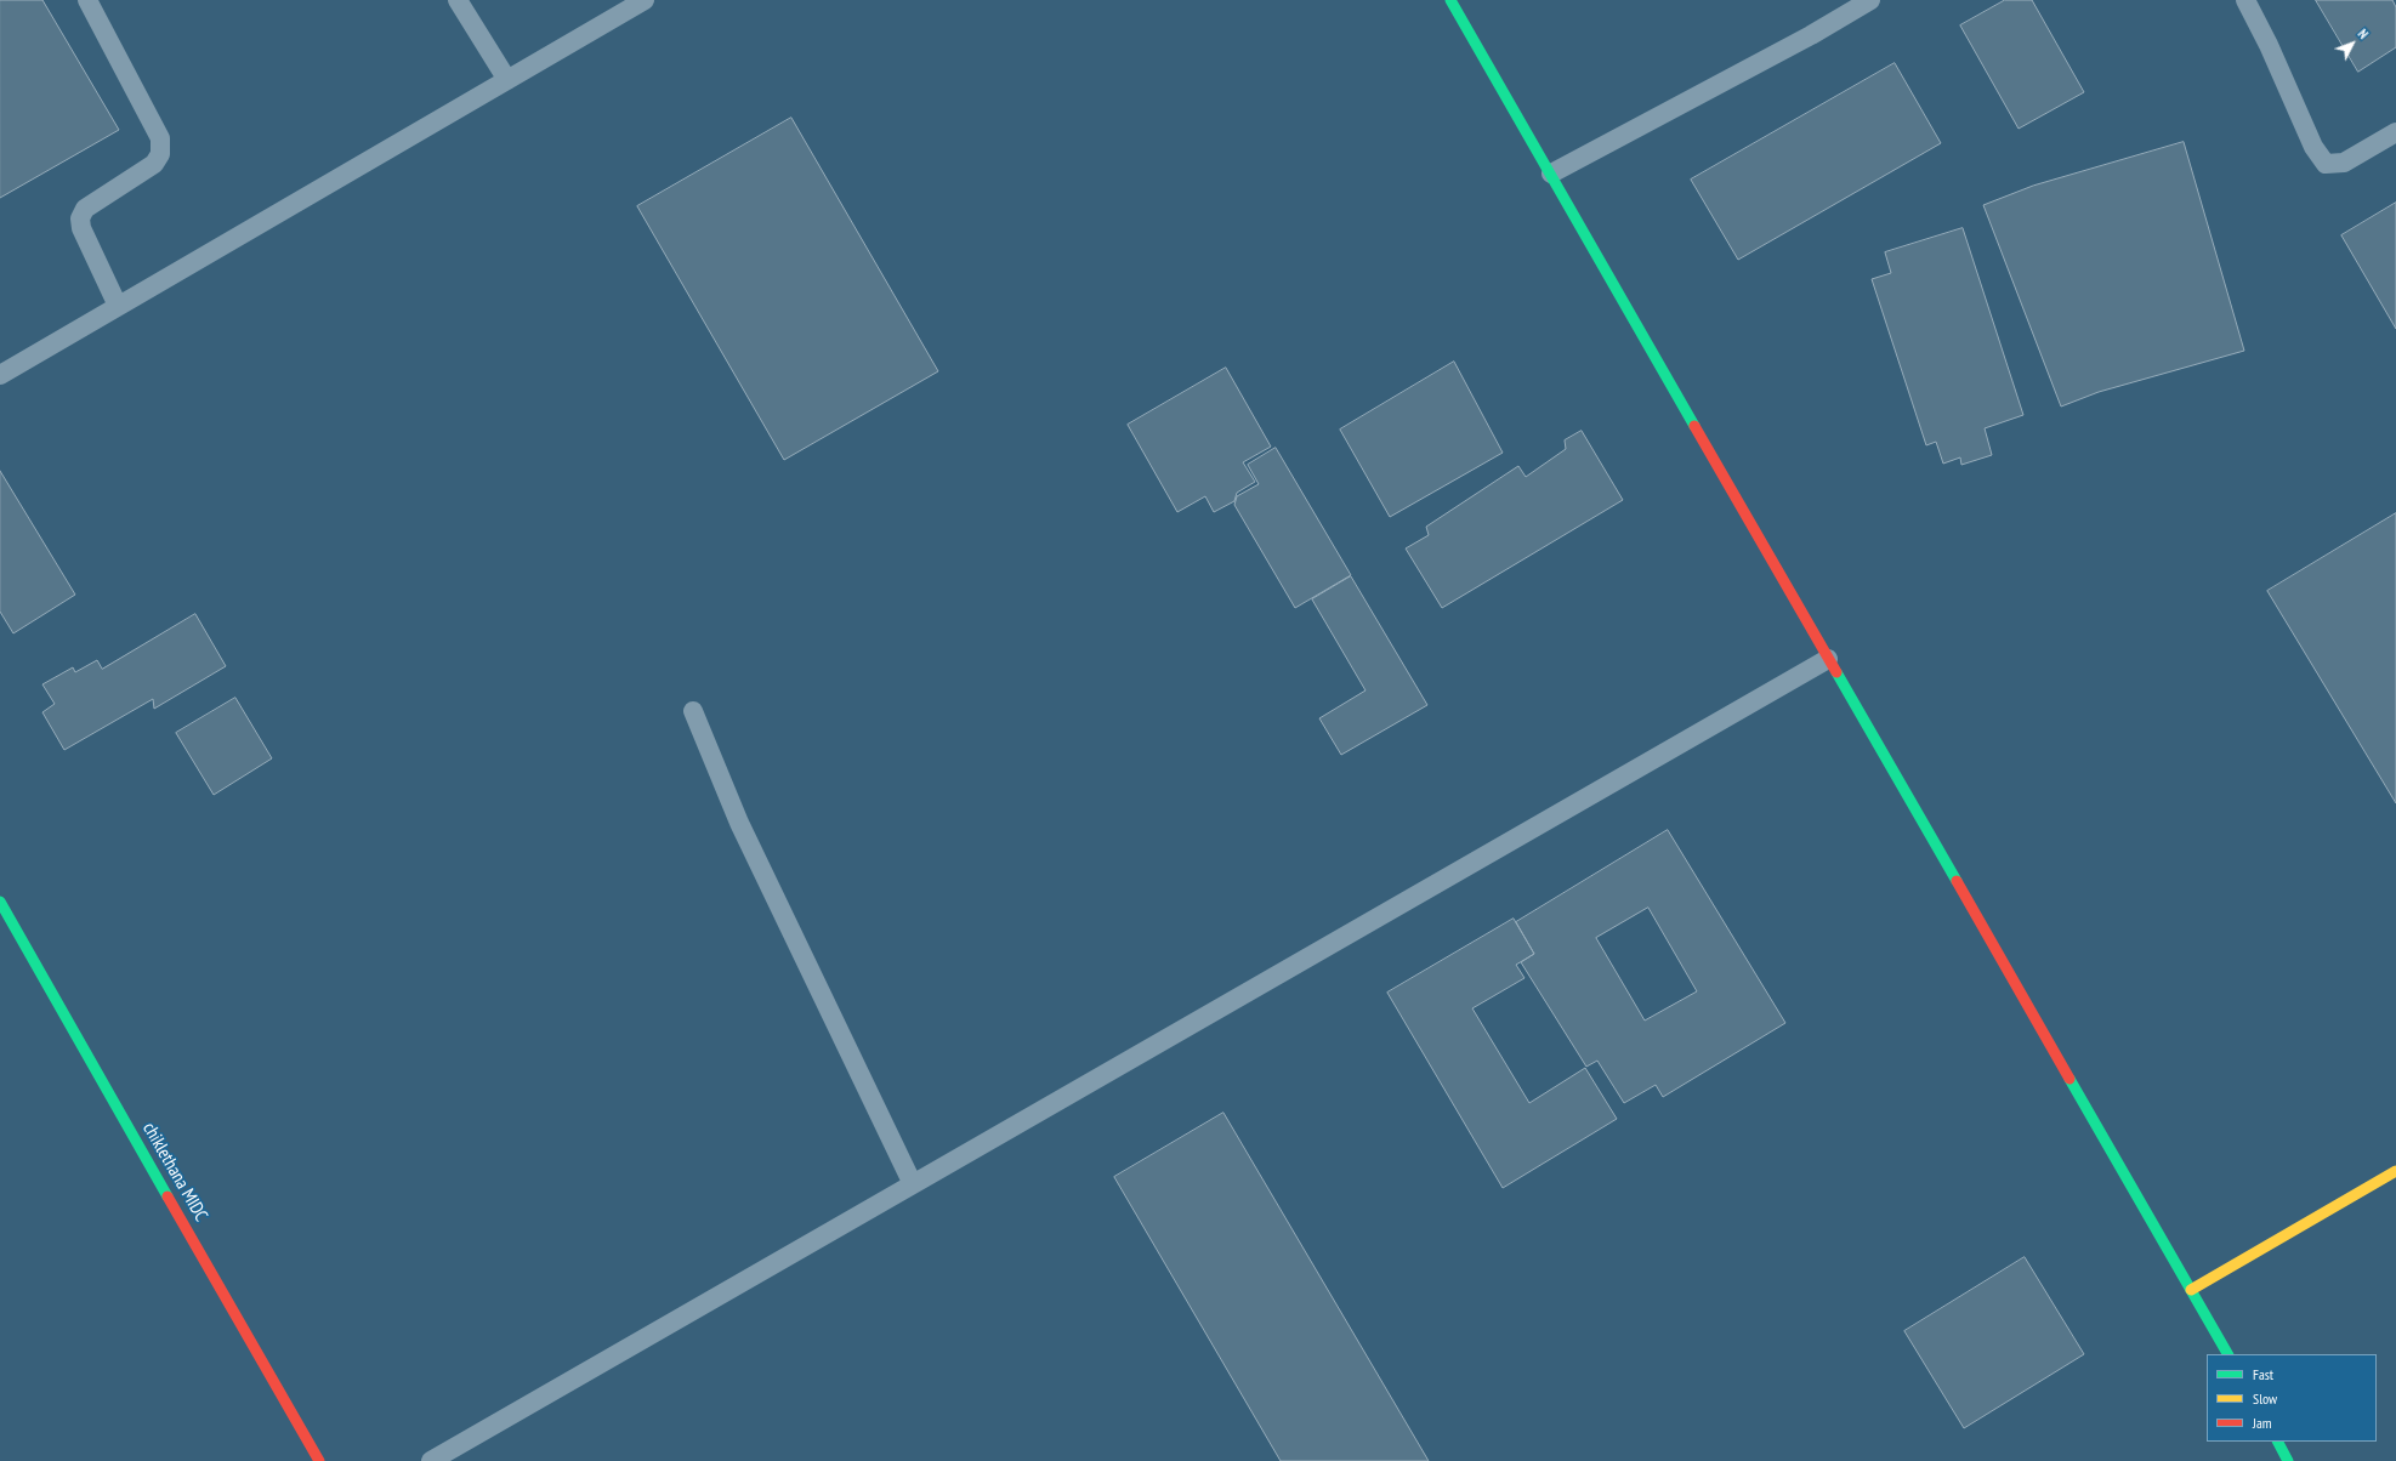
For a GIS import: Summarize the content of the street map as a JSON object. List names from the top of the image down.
{
  "streets": {
    "street": ["chiklethana MIDC"]
  },
  "legend": ["Fast", "Slow", "Jam"],
  "north": "top right"
}
